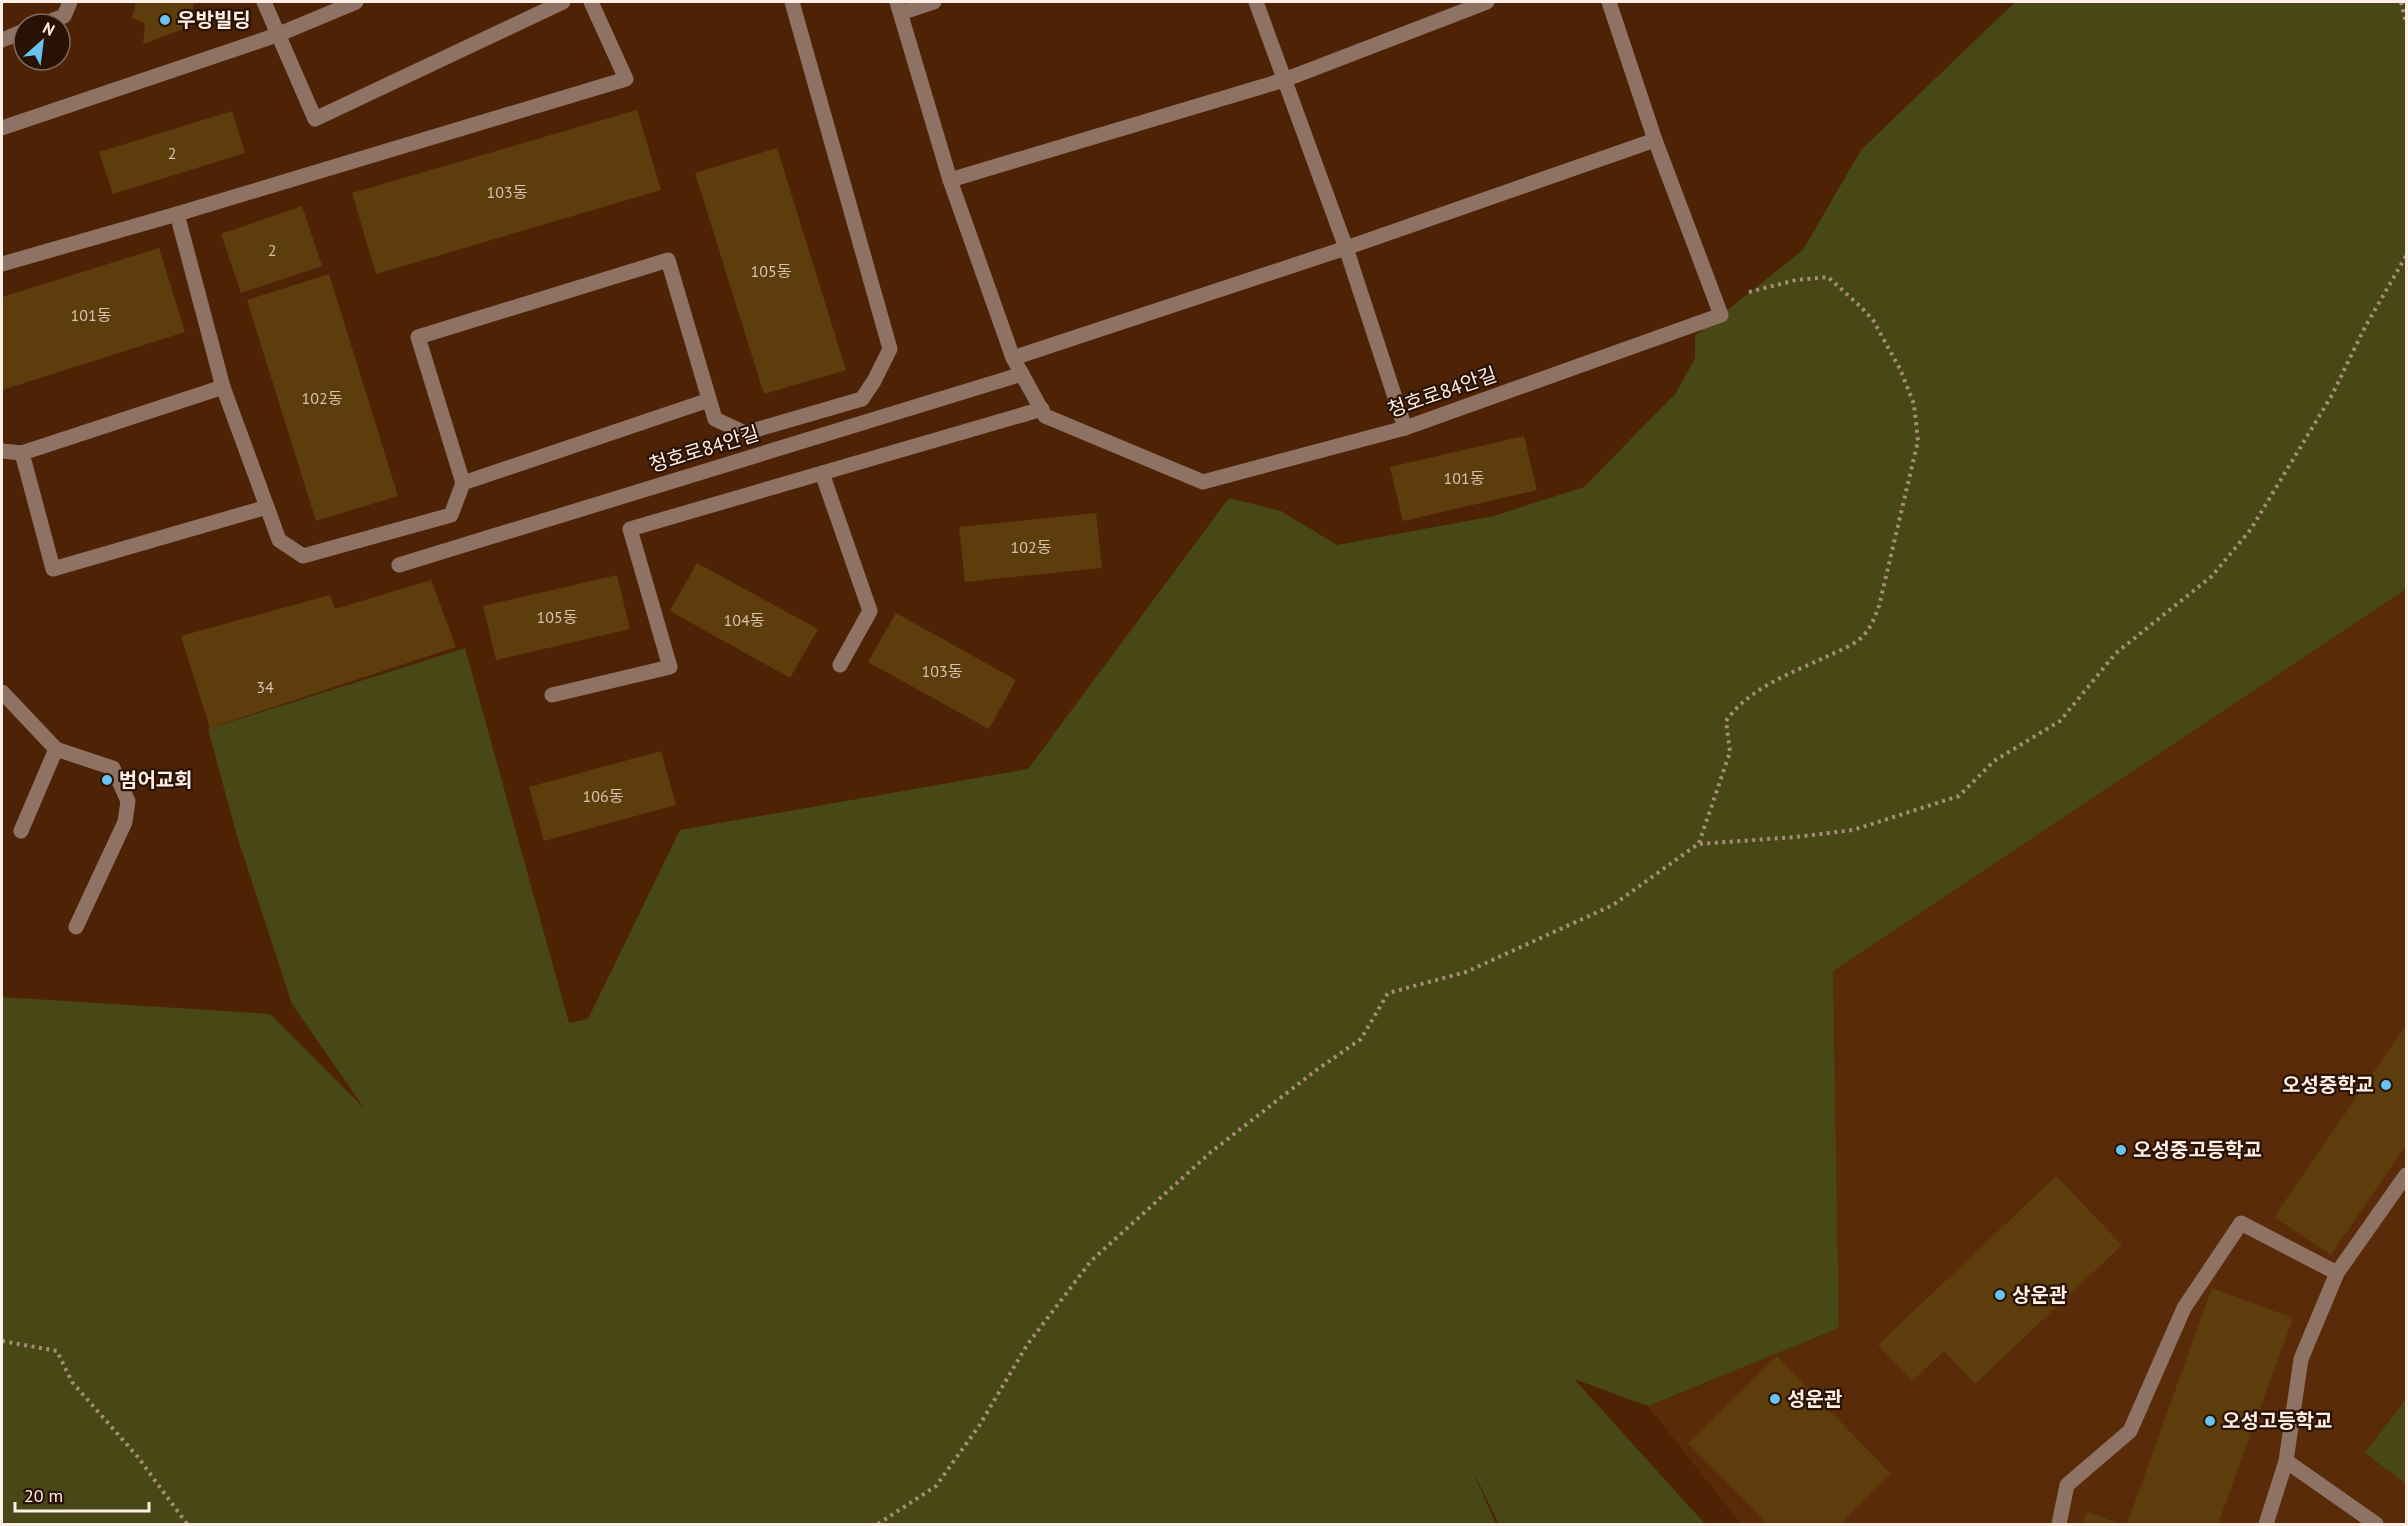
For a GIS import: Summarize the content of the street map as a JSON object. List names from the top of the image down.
{
  "streets": {
    "street": ["청호로84안길"]
  },
  "places": [
    "우방빌딩",
    "범어교회",
    "오성중학교",
    "오성중고등학교",
    "상운관",
    "성운관",
    "오성고등학교"
  ],
  "house_numbers": [
    "2",
    "103동",
    "2",
    "105동",
    "101동",
    "102동",
    "101동",
    "102동",
    "105동",
    "104동",
    "103동",
    "34",
    "106동"
  ],
  "scale_bar": "20 m",
  "north": "top right"
}
